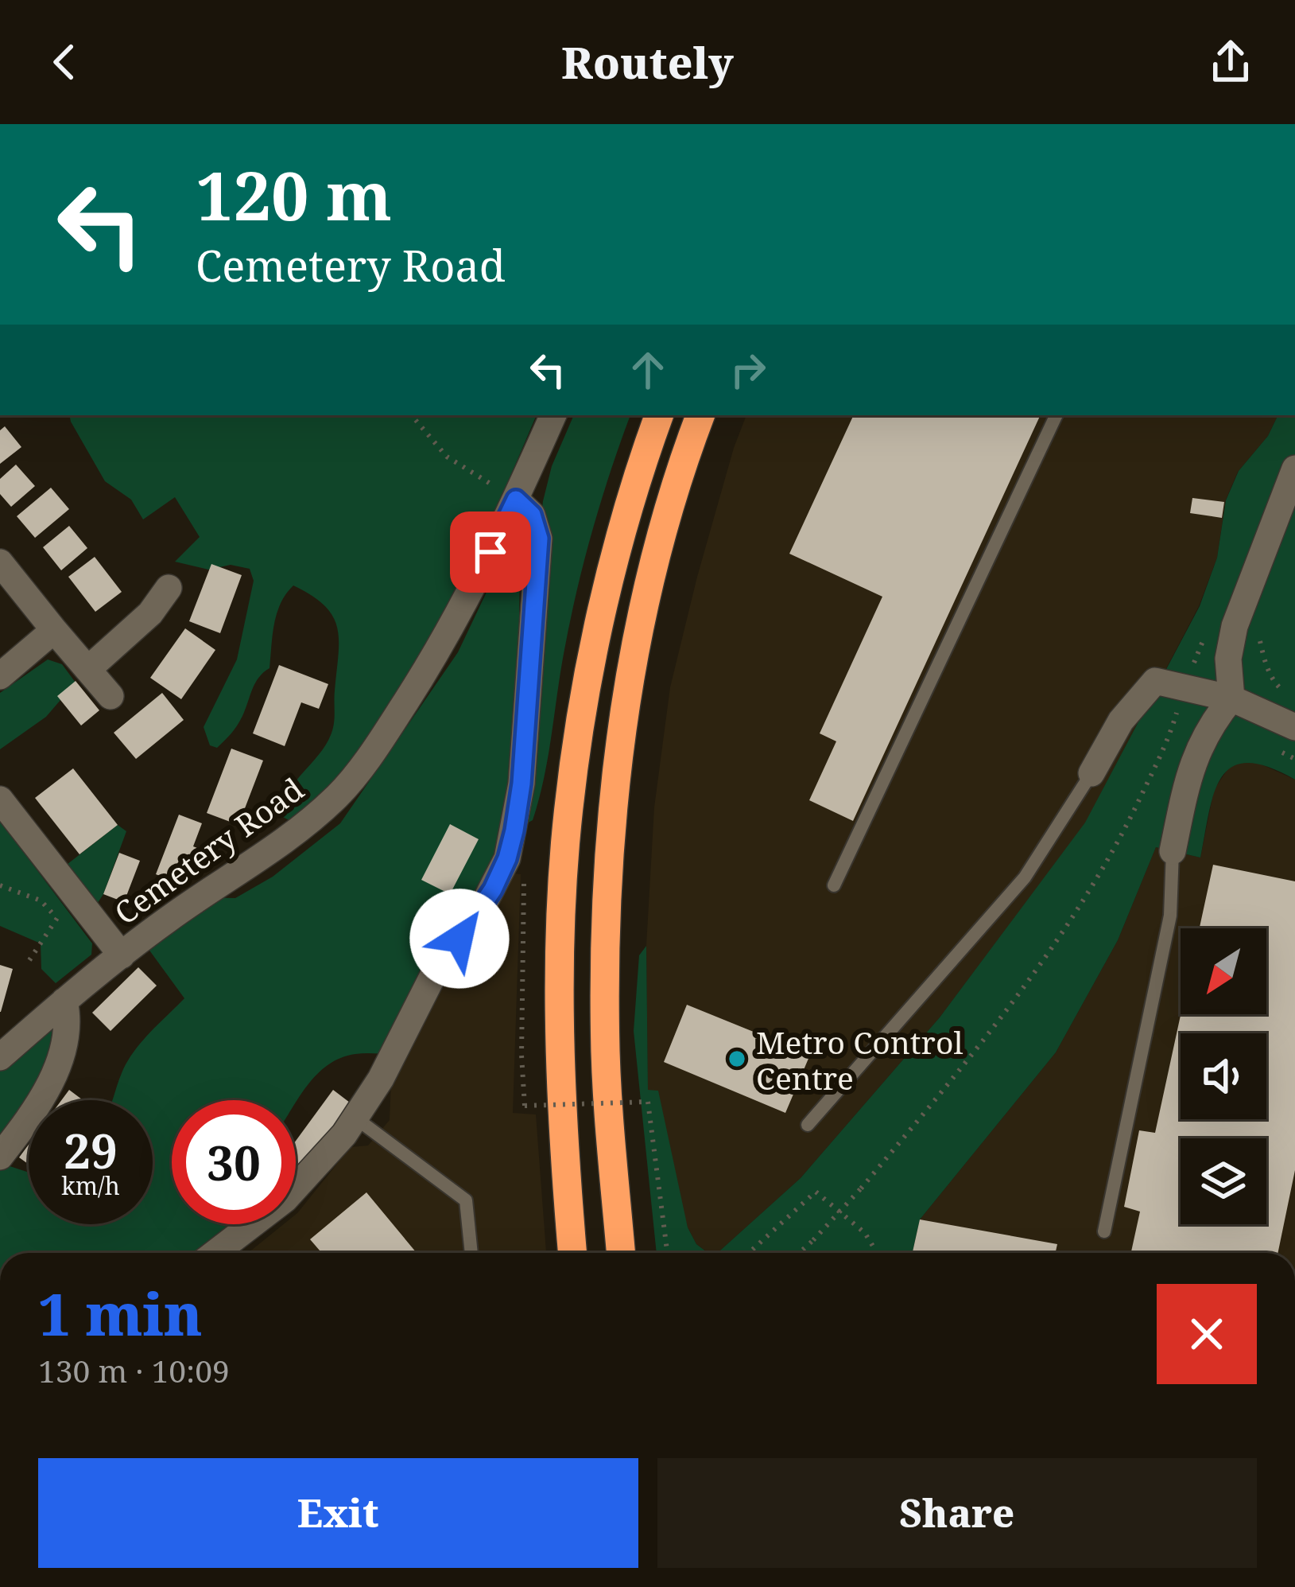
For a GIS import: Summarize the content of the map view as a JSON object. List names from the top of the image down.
{
  "streets": {
    "street": ["Cemetery Road"]
  },
  "places": ["Metro Control Centre"],
  "north": "bottom left",
  "page": {
    "header": "Routely",
    "turn": ["120 m", "Cemetery Road"],
    "speed": "29 km/h",
    "limit": "30",
    "heading": ["1 min", "130 m · 10:09"],
    "buttons": ["Exit", "Share"]
  }
}
